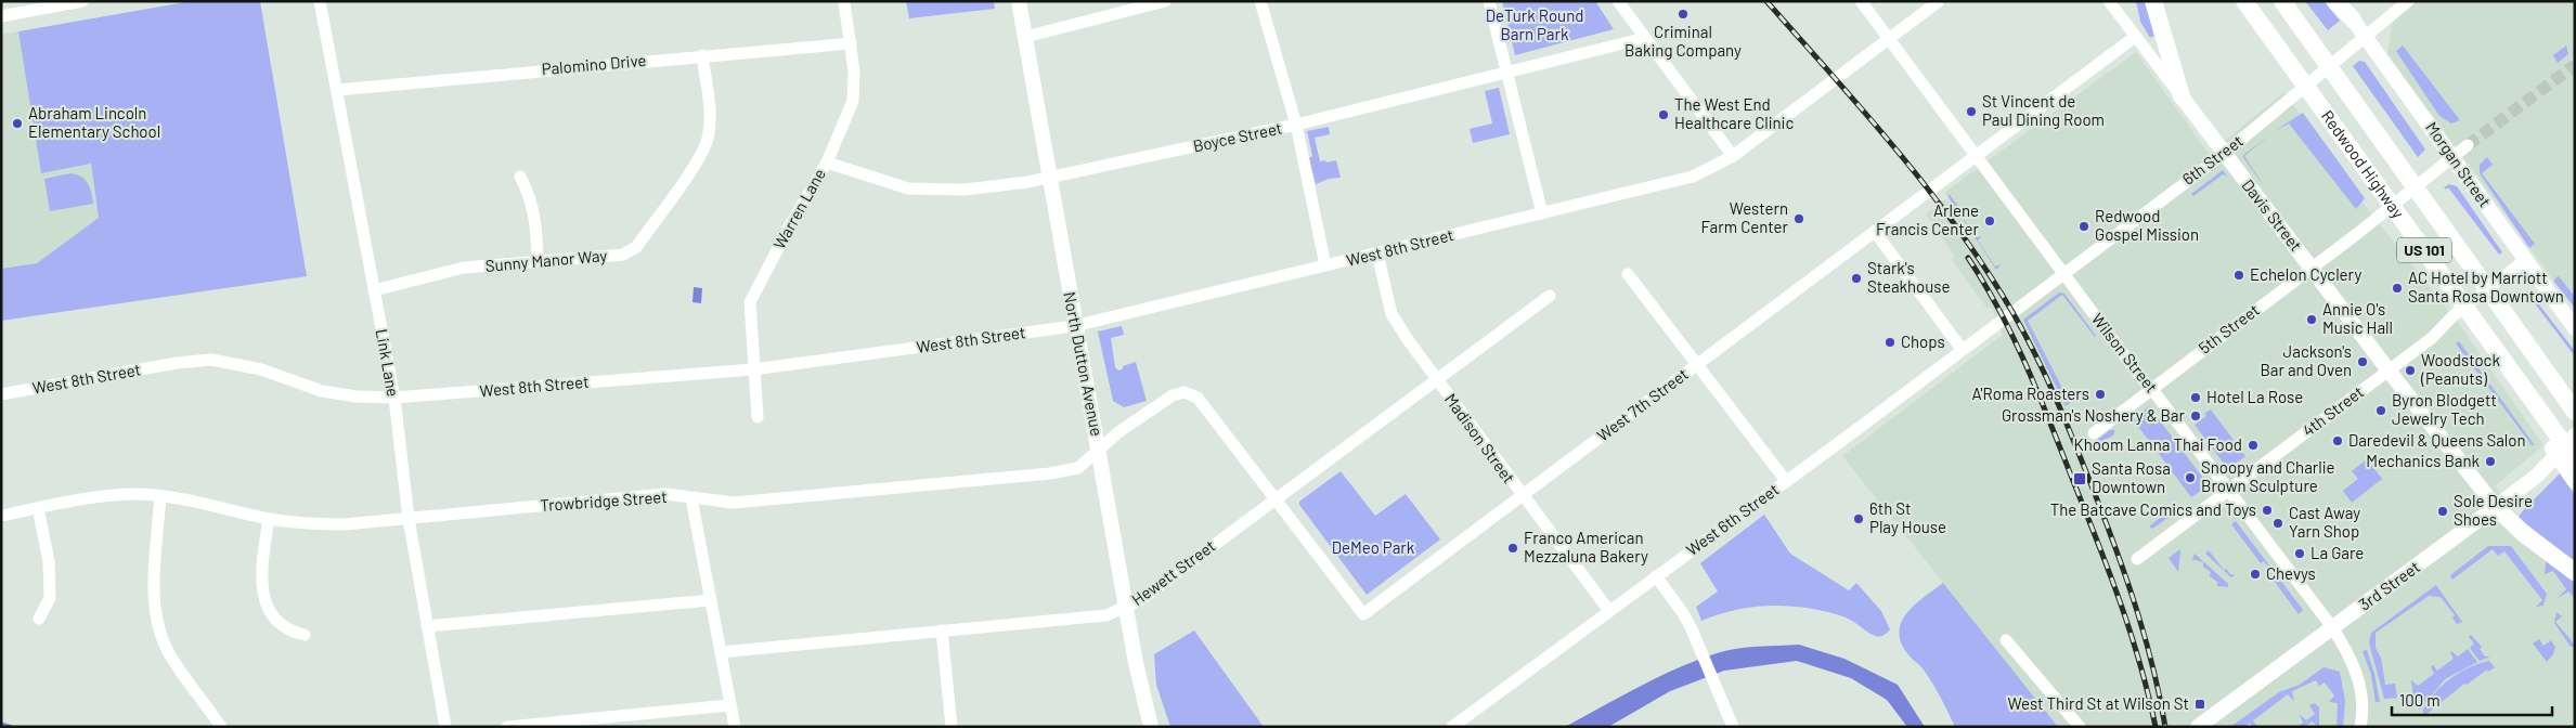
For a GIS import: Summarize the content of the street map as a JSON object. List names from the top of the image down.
{
  "streets": {
    "highway": ["Redwood Highway", "US 101"],
    "main road": [
      "Morgan Street",
      "Davis Street",
      "North Dutton Avenue",
      "3rd Street"
    ],
    "street": [
      "Palomino Drive",
      "Boyce Street",
      "6th Street",
      "Warren Lane",
      "West 8th Street",
      "Sunny Manor Way",
      "5th Street",
      "Wilson Street",
      "Link Lane",
      "West 7th Street",
      "4th Street",
      "Madison Street",
      "Trowbridge Street",
      "West 6th Street",
      "Hewett Street"
    ]
  },
  "crossings": [
    ["Palomino Drive", "Warren Lane"],
    ["Palomino Drive", "Sunny Manor Way"],
    ["Palomino Drive", "Link Lane"],
    ["Boyce Street", "Warren Lane"],
    ["Boyce Street", "North Dutton Avenue"],
    ["6th Street", "Morgan Street"],
    ["6th Street", "Davis Street"],
    ["6th Street", "Wilson Street"],
    ["6th Street", "West 6th Street"],
    ["Morgan Street", "5th Street"],
    ["Morgan Street", "4th Street"],
    ["Warren Lane", "West 8th Street"],
    ["Davis Street", "5th Street"],
    ["Davis Street", "West 7th Street"],
    ["Davis Street", "4th Street"],
    ["Davis Street", "3rd Street"],
    ["West 8th Street", "Wilson Street"],
    ["West 8th Street", "Link Lane"],
    ["West 8th Street", "North Dutton Avenue"],
    ["West 8th Street", "Madison Street"],
    ["Sunny Manor Way", "Link Lane"],
    ["5th Street", "Wilson Street"],
    ["Wilson Street", "West 7th Street"],
    ["Wilson Street", "4th Street"],
    ["Wilson Street", "3rd Street"],
    ["Link Lane", "Trowbridge Street"],
    ["North Dutton Avenue", "Trowbridge Street"],
    ["North Dutton Avenue", "Hewett Street"],
    ["West 7th Street", "Madison Street"],
    ["West 7th Street", "Trowbridge Street"],
    ["West 7th Street", "Hewett Street"],
    ["Madison Street", "West 6th Street"],
    ["Madison Street", "Hewett Street"],
    ["Trowbridge Street", "Hewett Street"]
  ],
  "parks": ["DeTurk Round Barn Park", "DeMeo Park"],
  "places": {
    "other": [
      "Criminal Baking Company",
      "St Vincent de Paul Dining Room",
      "The West End Healthcare Clinic",
      "Abraham Lincoln Elementary School",
      "Western Farm Center",
      "Arlene Francis Center",
      "Redwood Gospel Mission",
      "Echelon Cyclery",
      "Stark's Steakhouse",
      "AC Hotel by Marriott Santa Rosa Downtown",
      "Annie O's Music Hall",
      "Chops",
      "Jackson's Bar and Oven",
      "Woodstock (Peanuts)",
      "A'Roma Roasters",
      "Hotel La Rose",
      "Byron Blodgett Jewelry Tech",
      "Grossman's Noshery & Bar",
      "Daredevil & Queens Salon",
      "Khoom Lanna Thai Food",
      "Mechanics Bank",
      "Snoopy and Charlie Brown Sculpture",
      "The Batcave Comics and Toys",
      "Sole Desire Shoes",
      "6th St Play House",
      "Cast Away Yarn Shop",
      "Franco American Mezzaluna Bakery",
      "La Gare",
      "Chevys"
    ],
    "transit": ["Santa Rosa Downtown", "West Third St at Wilson St"]
  },
  "scale_bar": "100 m"
}
